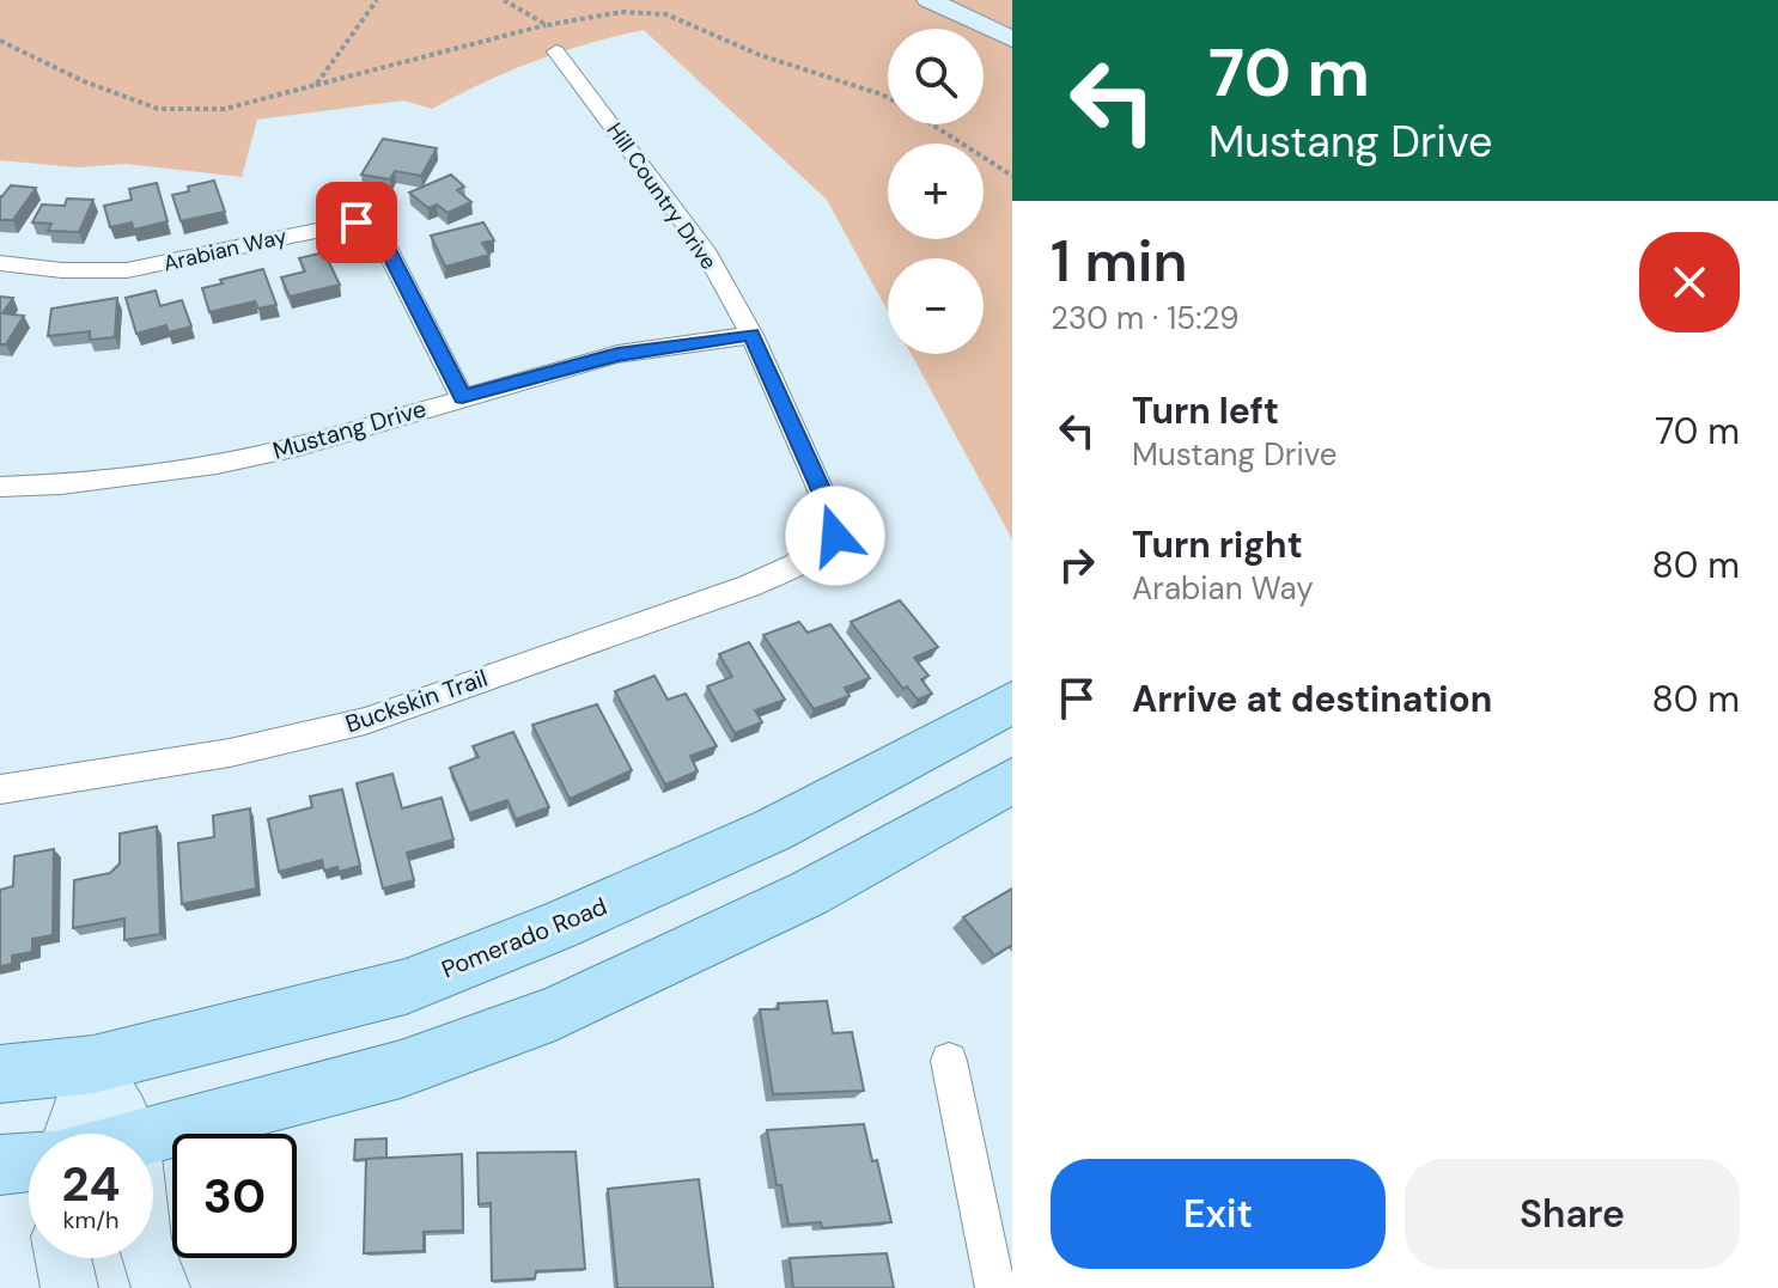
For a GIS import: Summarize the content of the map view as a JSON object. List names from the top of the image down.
{
  "streets": {
    "main road": ["Pomerado Road"],
    "street": [
      "Hill Country Drive",
      "Arabian Way",
      "Mustang Drive",
      "Buckskin Trail"
    ]
  },
  "crossings": [
    ["Hill Country Drive", "Mustang Drive"],
    ["Hill Country Drive", "Buckskin Trail"],
    ["Arabian Way", "Mustang Drive"]
  ],
  "page": {
    "turn": ["70 m", "Mustang Drive"],
    "map_buttons": ["+", "−"],
    "heading": ["1 min", "230 m · 15:29"],
    "list": [
      {
        "name": "Turn left",
        "note": "Mustang Drive",
        "value": "70 m"
      },
      {
        "name": "Turn right",
        "note": "Arabian Way",
        "value": "80 m"
      },
      {
        "name": "Arrive at destination",
        "value": "80 m"
      }
    ],
    "speed": "24 km/h",
    "limit": "30",
    "buttons": ["Exit", "Share"]
  }
}
